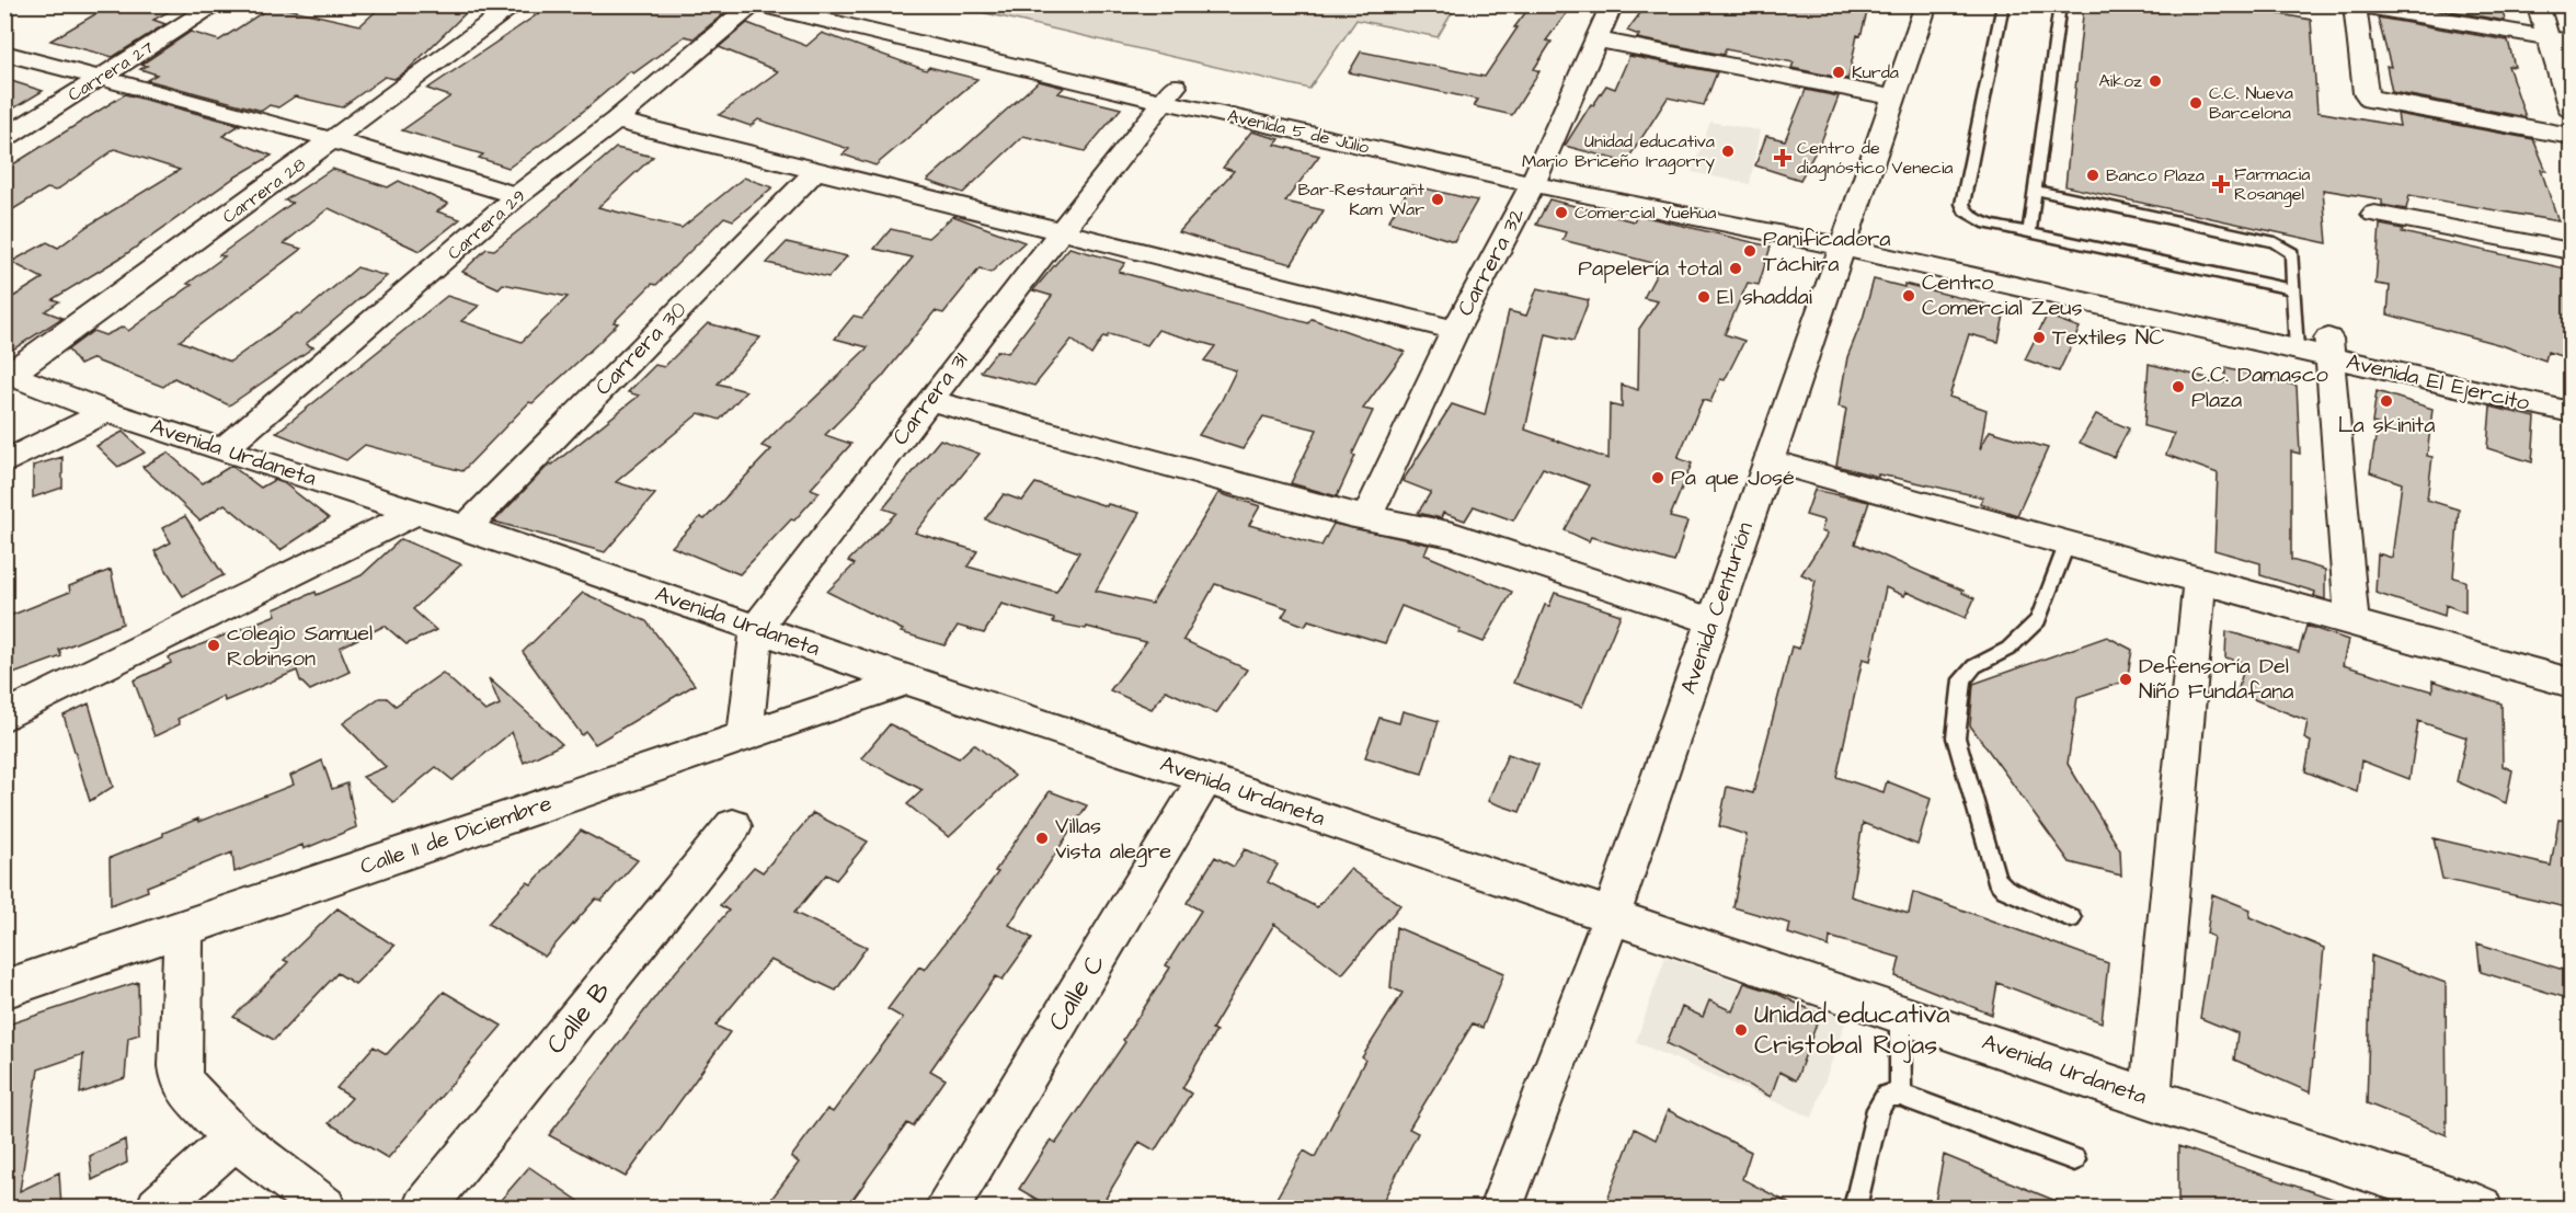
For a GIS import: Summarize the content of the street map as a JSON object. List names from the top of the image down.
{
  "streets": {
    "street": [
      "Carrera 27",
      "Avenida 5 de Julio",
      "Carrera 28",
      "Carrera 29",
      "Carrera 32",
      "Carrera 30",
      "Avenida El Ejercito",
      "Carrera 31",
      "Avenida Urdaneta",
      "Avenida Centurión",
      "Calle 11 de Diciembre",
      "Calle C",
      "Calle B"
    ]
  },
  "crossings": [
    ["Avenida 5 de Julio", "Carrera 29"],
    ["Avenida 5 de Julio", "Carrera 32"],
    ["Avenida 5 de Julio", "Avenida El Ejercito"],
    ["Avenida 5 de Julio", "Carrera 31"],
    ["Avenida 5 de Julio", "Avenida Centurión"],
    ["Carrera 28", "Avenida Urdaneta"],
    ["Carrera 29", "Avenida Urdaneta"],
    ["Carrera 30", "Avenida Urdaneta"],
    ["Avenida El Ejercito", "Avenida Centurión"],
    ["Carrera 31", "Avenida Urdaneta"],
    ["Avenida Urdaneta", "Avenida Centurión"],
    ["Avenida Urdaneta", "Calle 11 de Diciembre"],
    ["Avenida Urdaneta", "Calle C"]
  ],
  "places": {
    "other": [
      "Kurda",
      "Aikoz",
      "C.C. Nueva Barcelona",
      "Unidad educativa Mario Briceño Iragorry",
      "Banco Plaza",
      "Bar-Restaurant Kam War",
      "Comercial Yuehua",
      "Panificadora Táchira",
      "Papelería total",
      "Centro Comercial Zeus",
      "El shaddai",
      "Textiles NC",
      "C.C. Damasco Plaza",
      "La skinita",
      "Pa que José",
      "colegio Samuel Robinson",
      "Defensoría Del Niño Fundafana",
      "Villas vista alegre",
      "Unidad educativa Cristobal Rojas"
    ],
    "health": ["Centro de diagnóstico Venecia", "Farmacia Rosangel"]
  }
}
